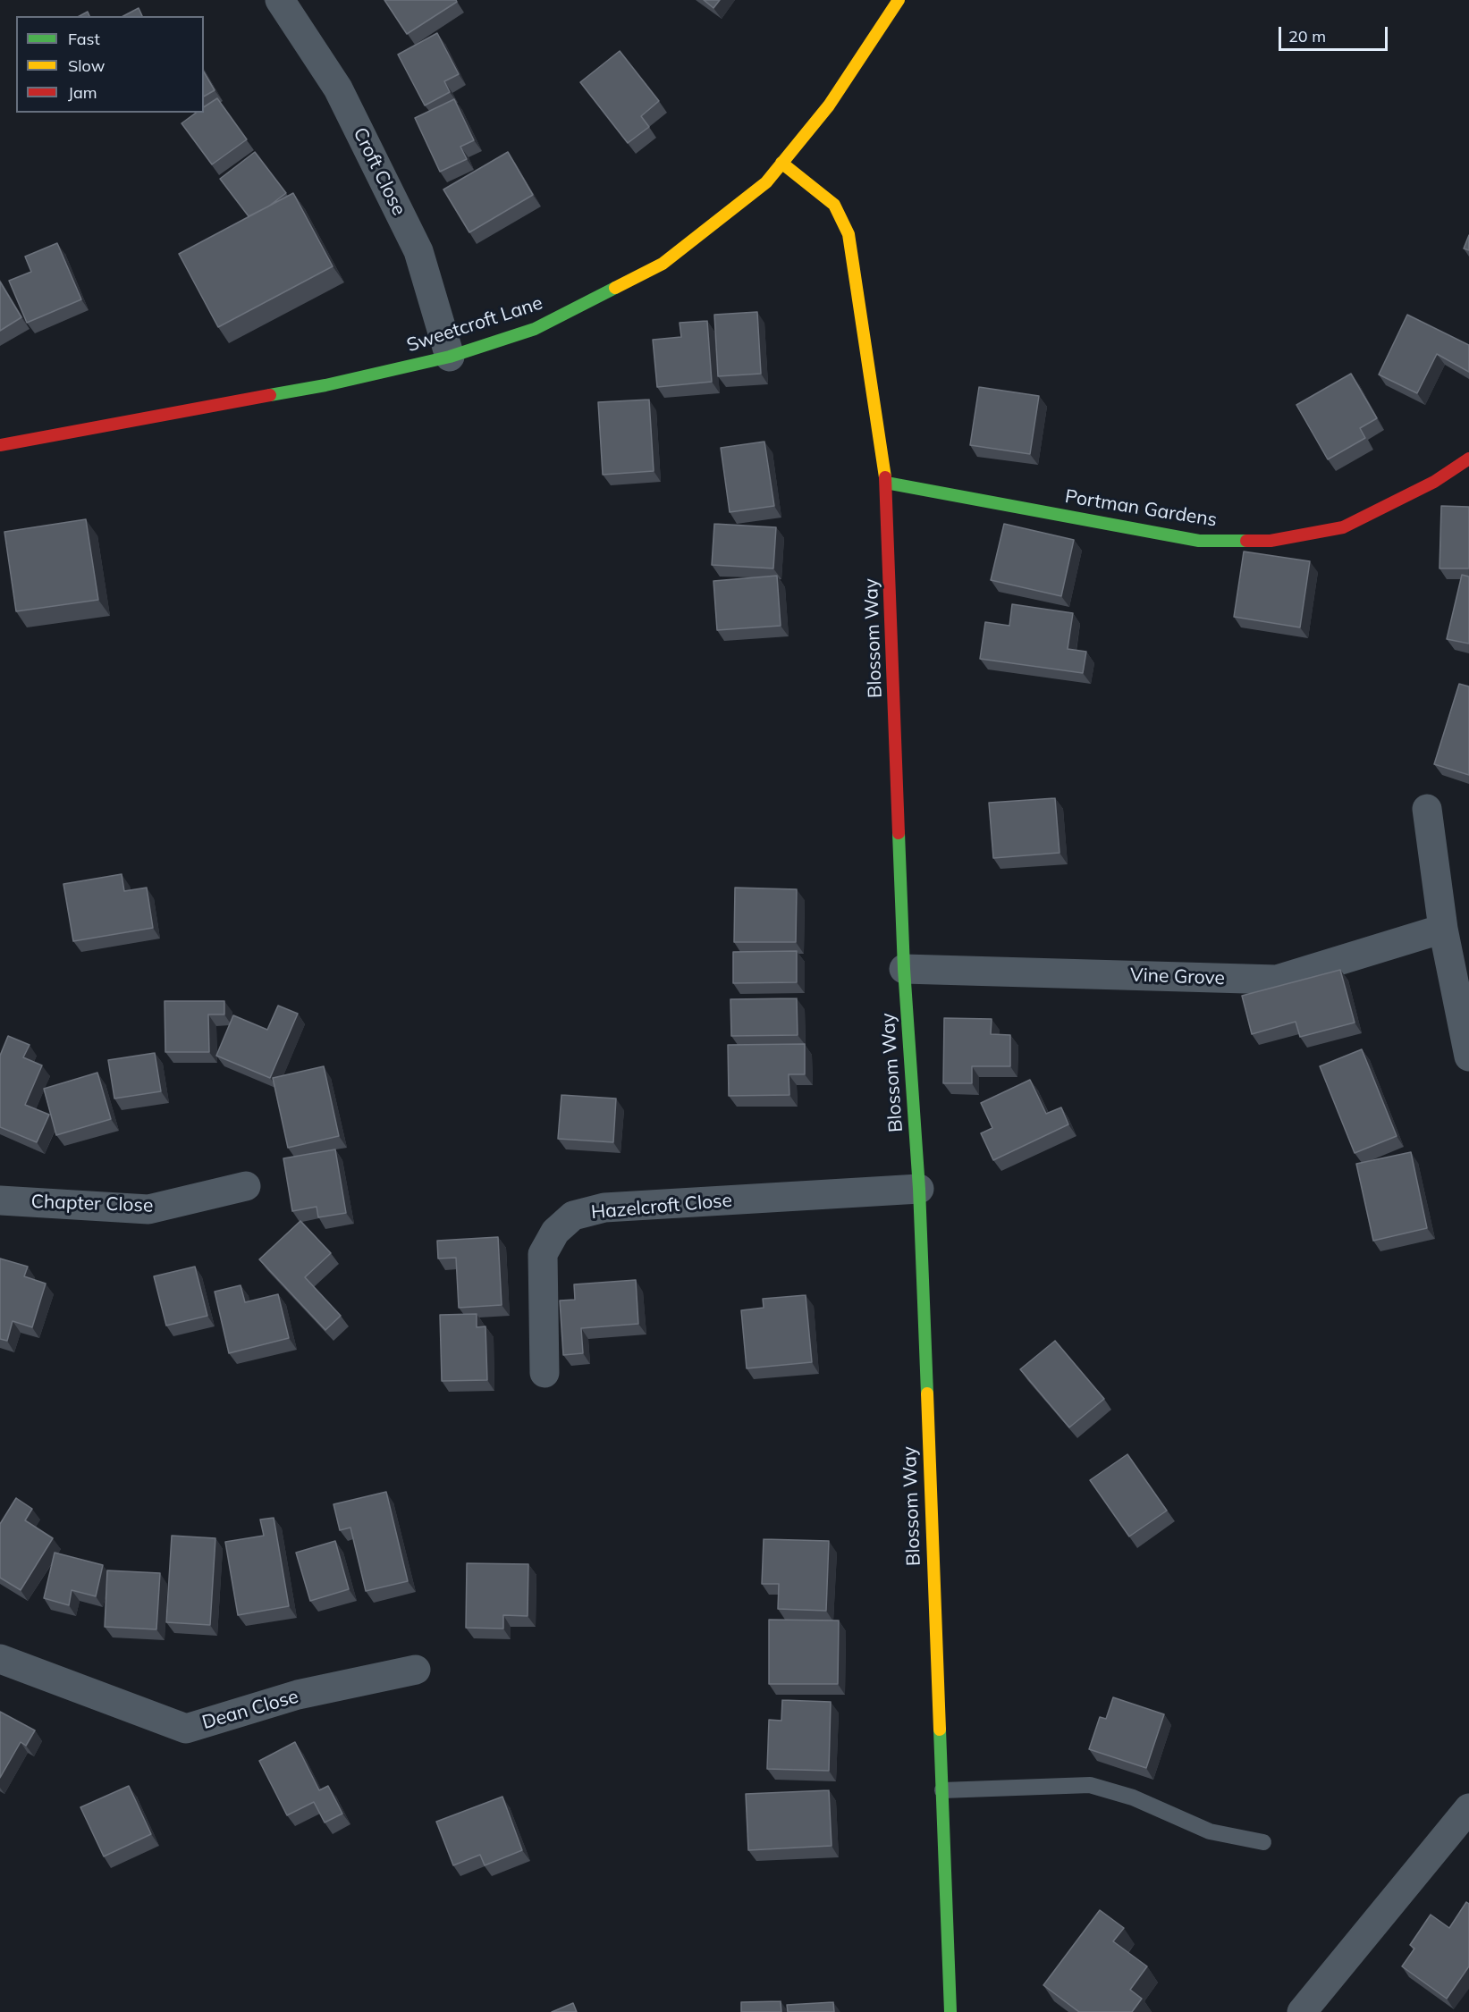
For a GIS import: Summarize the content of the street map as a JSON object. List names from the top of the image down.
{
  "streets": {
    "street": [
      "Croft Close",
      "Sweetcroft Lane",
      "Portman Gardens",
      "Blossom Way",
      "Vine Grove",
      "Chapter Close",
      "Hazelcroft Close",
      "Dean Close"
    ]
  },
  "crossings": [
    ["Croft Close", "Sweetcroft Lane"],
    ["Sweetcroft Lane", "Blossom Way"],
    ["Portman Gardens", "Blossom Way"],
    ["Blossom Way", "Vine Grove"],
    ["Blossom Way", "Hazelcroft Close"]
  ],
  "legend": ["Fast", "Slow", "Jam"],
  "scale_bar": "20 m"
}
